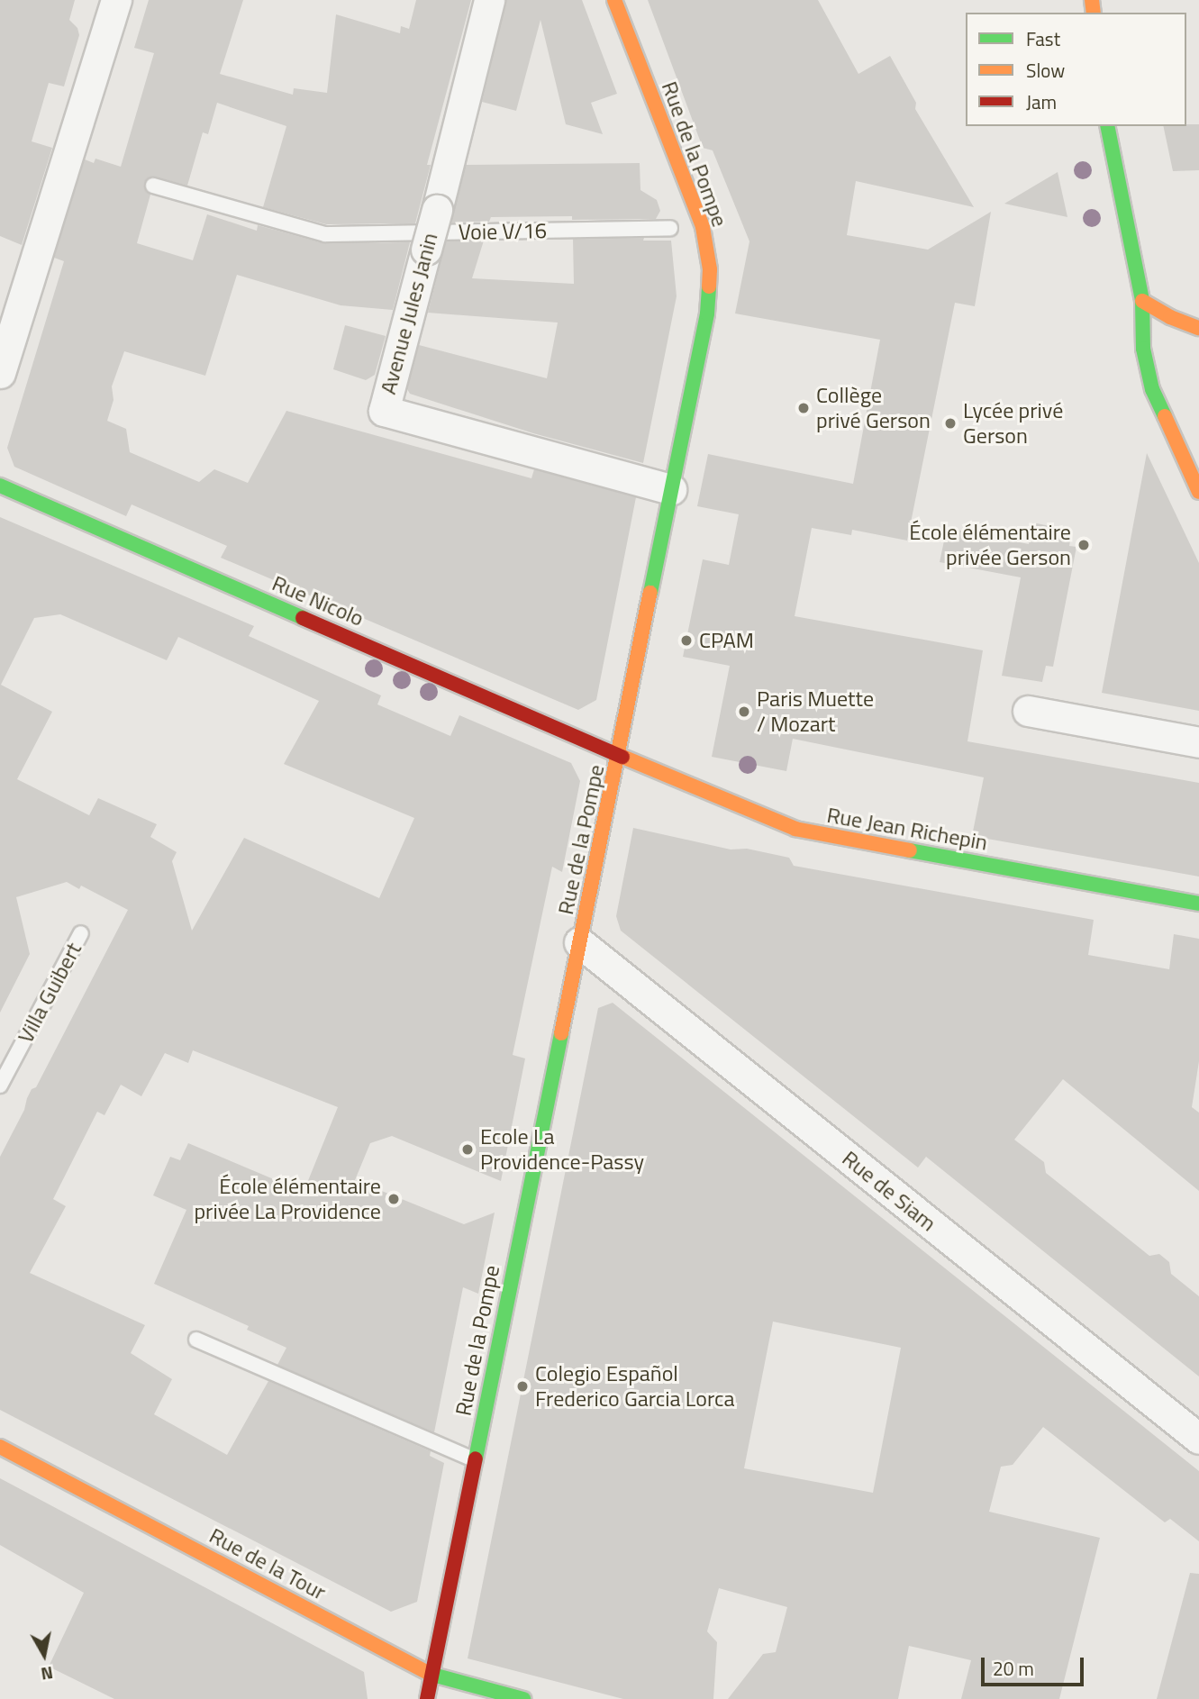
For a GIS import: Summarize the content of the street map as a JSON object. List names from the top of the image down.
{
  "streets": {
    "street": [
      "Rue de la Pompe",
      "Avenue Jules Janin",
      "Rue Nicolo",
      "Rue Jean Richepin",
      "Rue de Siam",
      "Rue de la Tour"
    ],
    "lane": ["Voie V/16", "Villa Guibert"]
  },
  "crossings": [
    ["Rue de la Pompe", "Avenue Jules Janin"],
    ["Rue de la Pompe", "Rue Nicolo"],
    ["Rue de la Pompe", "Rue Jean Richepin"],
    ["Rue de la Pompe", "Rue de Siam"],
    ["Rue de la Pompe", "Rue de la Tour"],
    ["Rue Nicolo", "Rue Jean Richepin"]
  ],
  "places": [
    "Collège privé Gerson",
    "Lycée privé Gerson",
    "École élémentaire privée Gerson",
    "CPAM",
    "Paris Muette / Mozart",
    "Ecole La Providence-Passy",
    "École élémentaire privée La Providence",
    "Colegio Español Frederico Garcia Lorca"
  ],
  "legend": ["Fast", "Slow", "Jam"],
  "scale_bar": "20 m",
  "north": "bottom"
}
